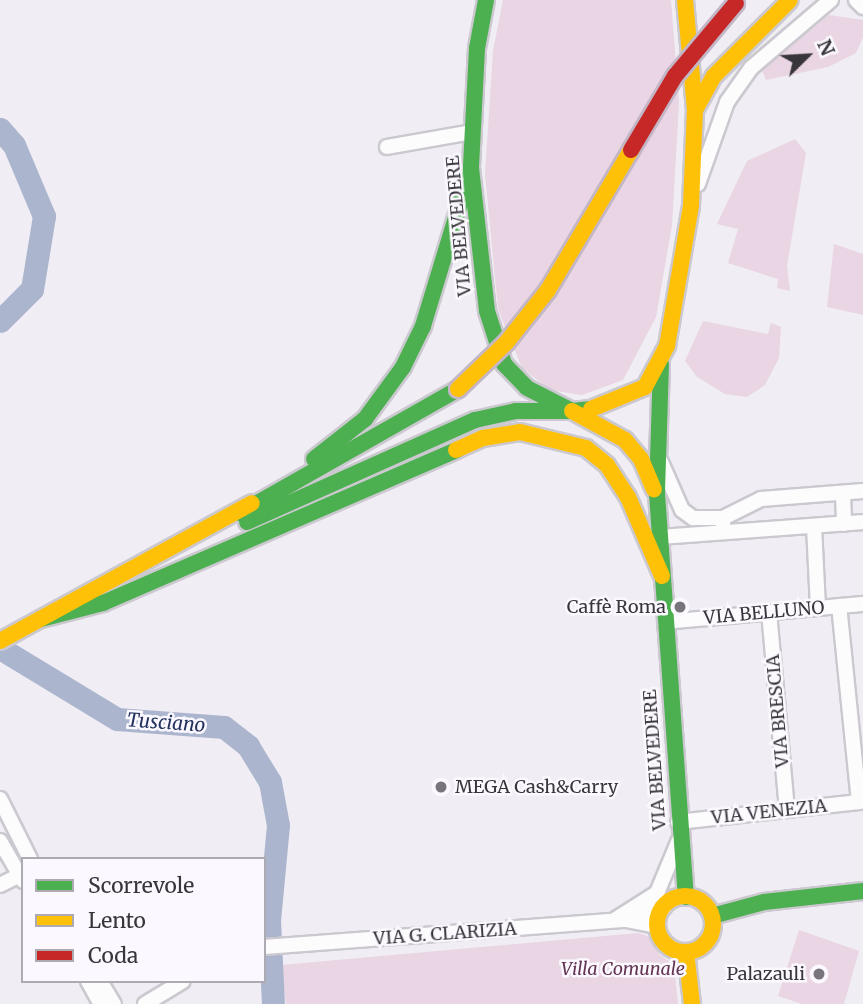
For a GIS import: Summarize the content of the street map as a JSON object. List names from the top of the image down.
{
  "streets": {
    "main road": ["VIA BELVEDERE"],
    "street": [
      "VIA BELLUNO",
      "VIA BRESCIA",
      "VIA VENEZIA",
      "VIA G. CLARIZIA"
    ]
  },
  "crossings": [
    ["VIA BELVEDERE", "VIA BELLUNO"],
    ["VIA BELVEDERE", "VIA VENEZIA"],
    ["VIA BELVEDERE", "VIA G. CLARIZIA"],
    ["VIA BELLUNO", "VIA BRESCIA"],
    ["VIA BELLUNO", "VIA VENEZIA"],
    ["VIA BRESCIA", "VIA VENEZIA"]
  ],
  "water": ["Tusciano"],
  "parks": ["Villa Comunale"],
  "places": ["Caffè Roma", "MEGA Cash&Carry", "Palazauli"],
  "legend": ["Scorrevole", "Lento", "Coda"],
  "north": "top right"
}
